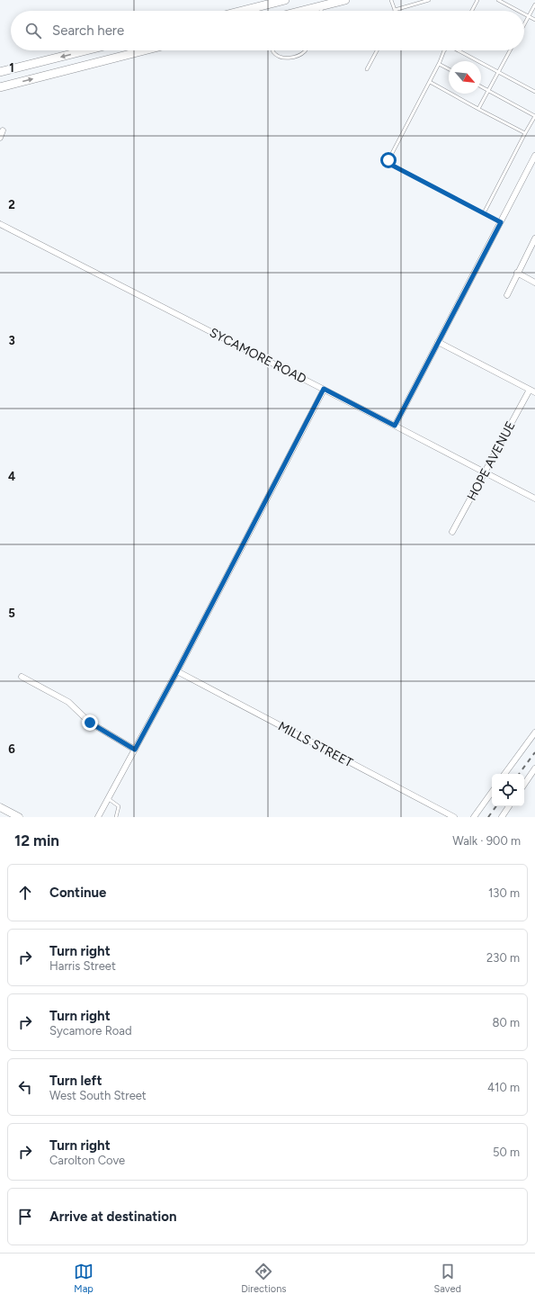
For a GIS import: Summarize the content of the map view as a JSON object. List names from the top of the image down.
{
  "streets": {
    "street": ["SYCAMORE ROAD", "HOPE AVENUE", "MILLS STREET"]
  },
  "crossings": [
    ["SYCAMORE ROAD", "HOPE AVENUE"]
  ],
  "north": "bottom right",
  "page": {
    "search": "Search here",
    "heading": ["12 min", "Walk · 900 m"],
    "list": [
      ["Continue", "130 m"],
      ["Turn right", "Harris Street", "230 m"],
      ["Turn right", "Sycamore Road", "80 m"],
      ["Turn left", "West South Street", "410 m"],
      ["Turn right", "Carolton Cove", "50 m"],
      "Arrive at destination"
    ],
    "nav": ["Map", "Directions", "Saved"]
  },
  "grid": {
    "rows": [
      "1",
      "2",
      "3",
      "4",
      "5",
      "6"
    ]
  }
}
